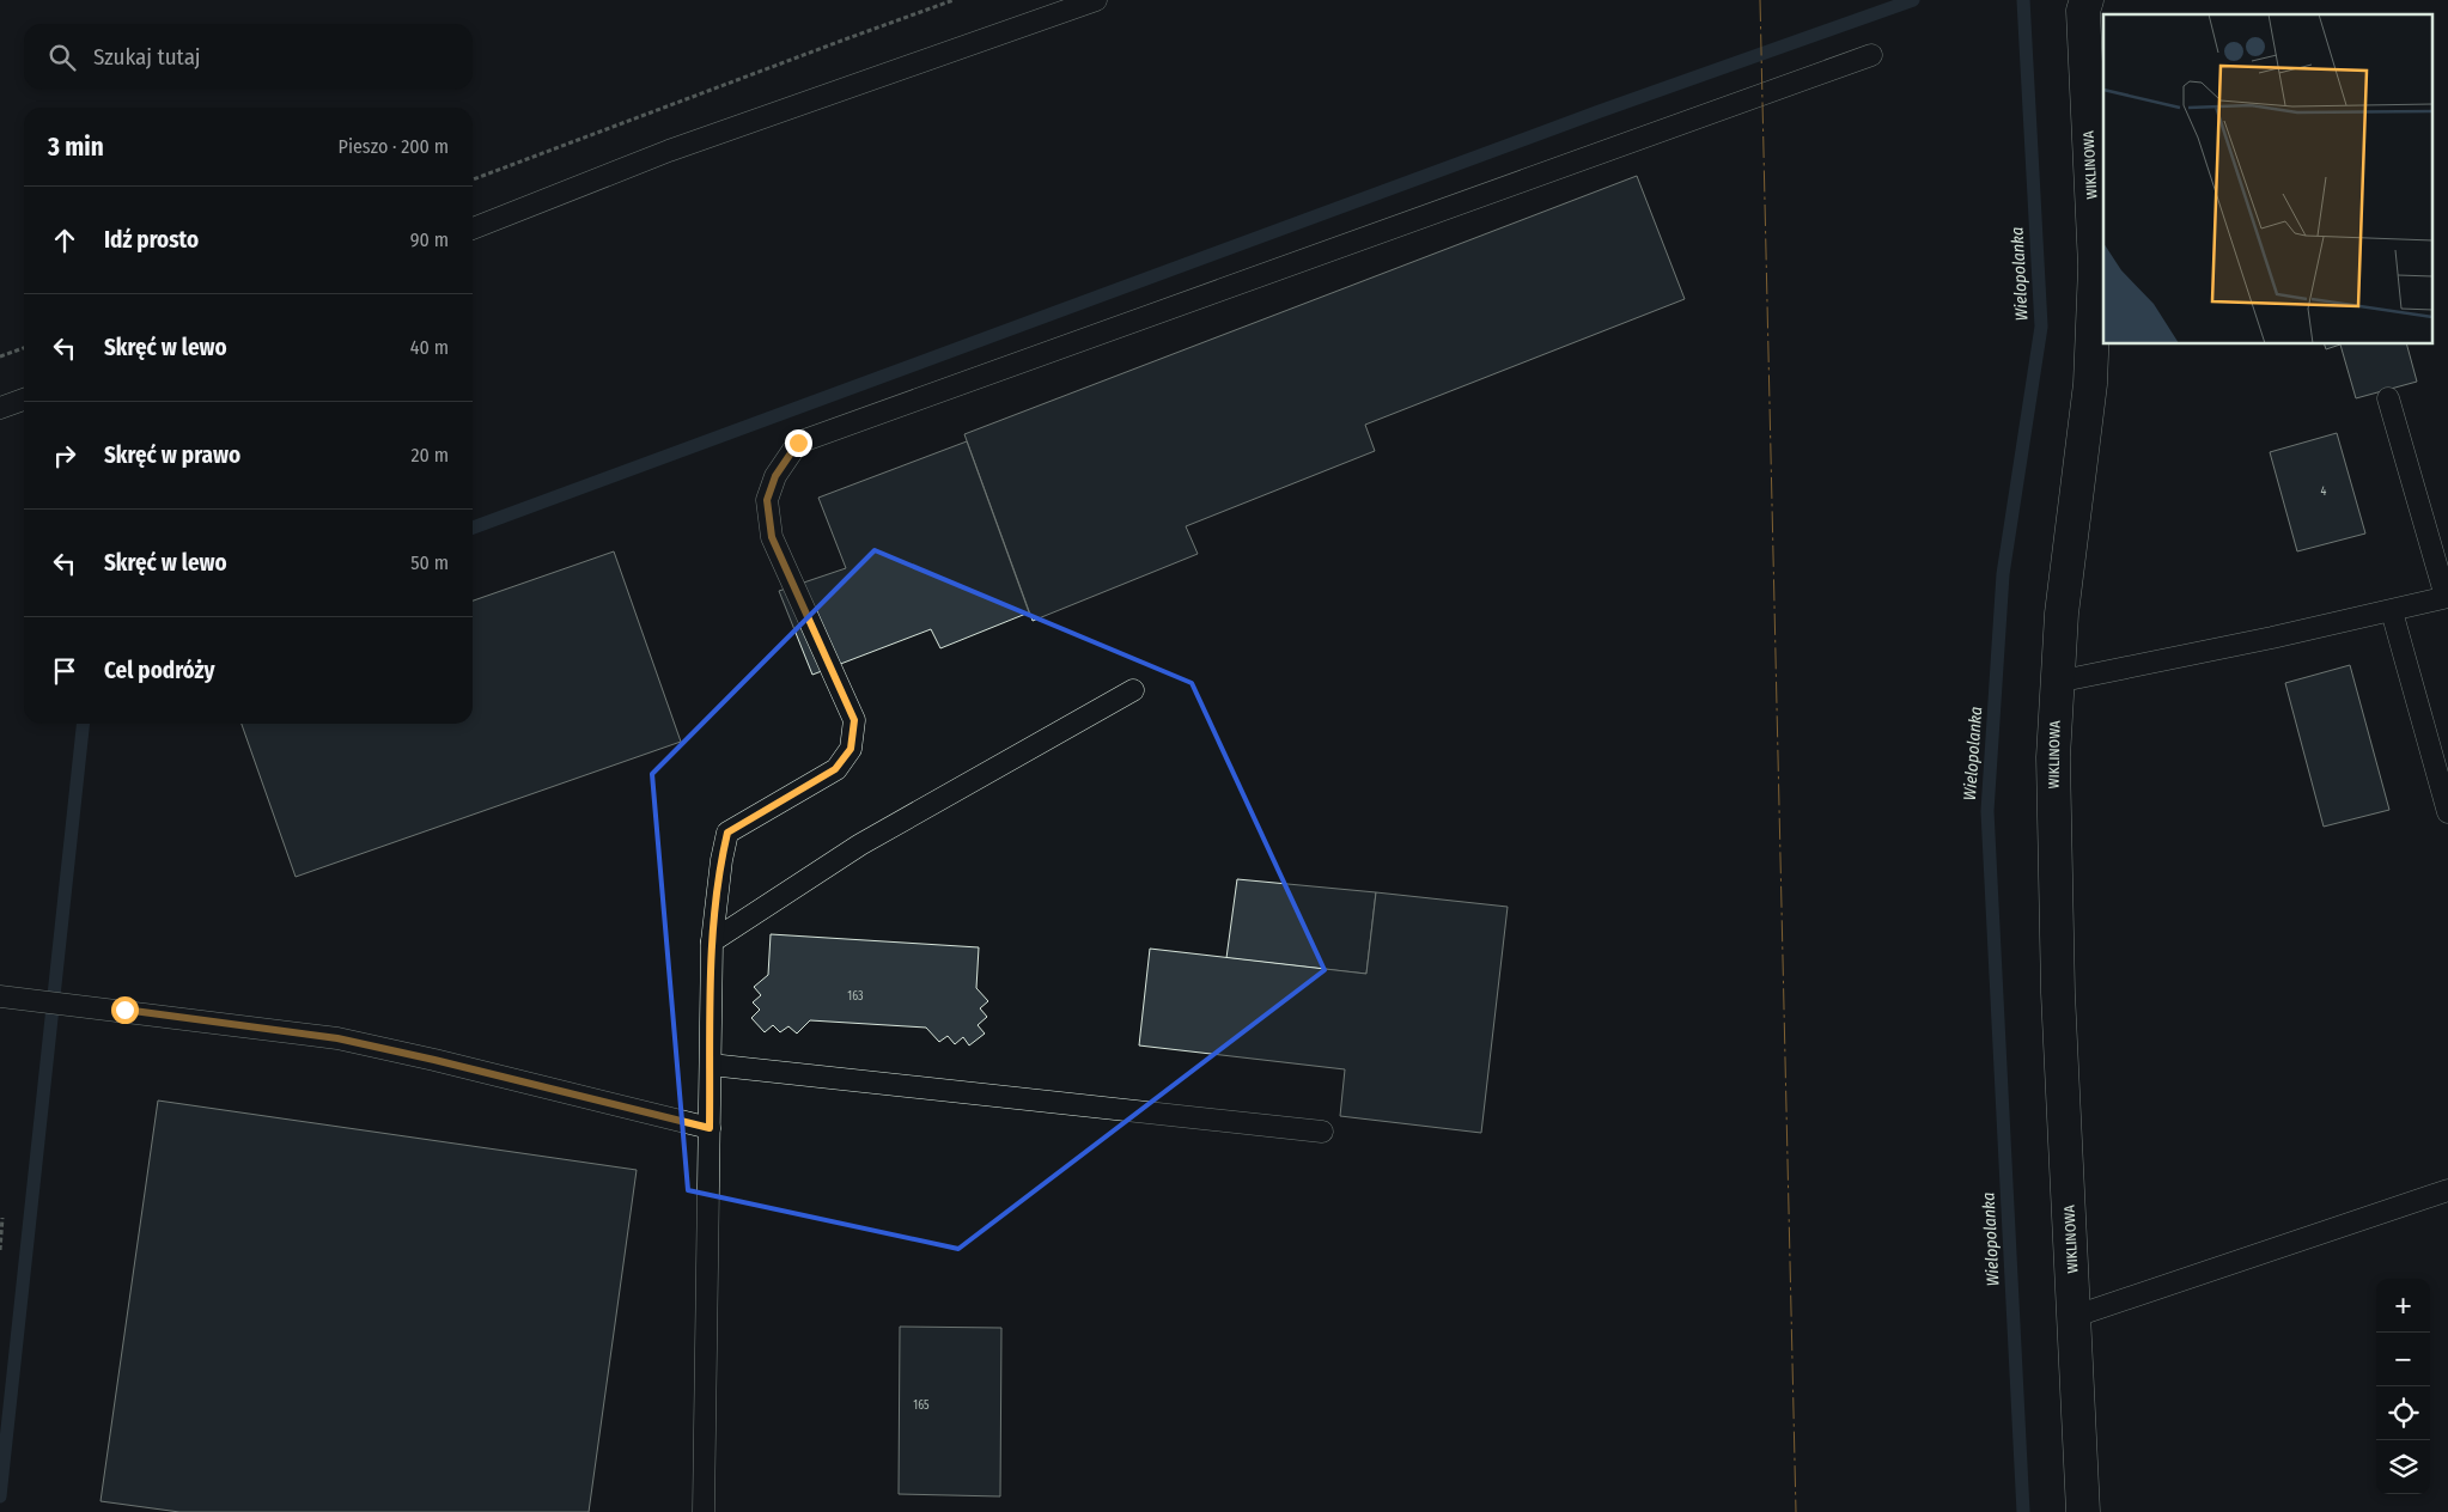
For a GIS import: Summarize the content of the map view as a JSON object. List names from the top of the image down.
{
  "streets": {
    "street": ["WIKLINOWA"]
  },
  "water": ["Wielopolanka"],
  "house_numbers": ["4", "163", "165"],
  "page": {
    "search": "Szukaj tutaj",
    "heading": ["3 min", "Pieszo · 200 m"],
    "list": [
      ["Idź prosto", "90 m"],
      ["Skręć w lewo", "40 m"],
      ["Skręć w prawo", "20 m"],
      ["Skręć w lewo", "50 m"],
      "Cel podróży"
    ],
    "map_buttons": ["+", "−"]
  }
}
